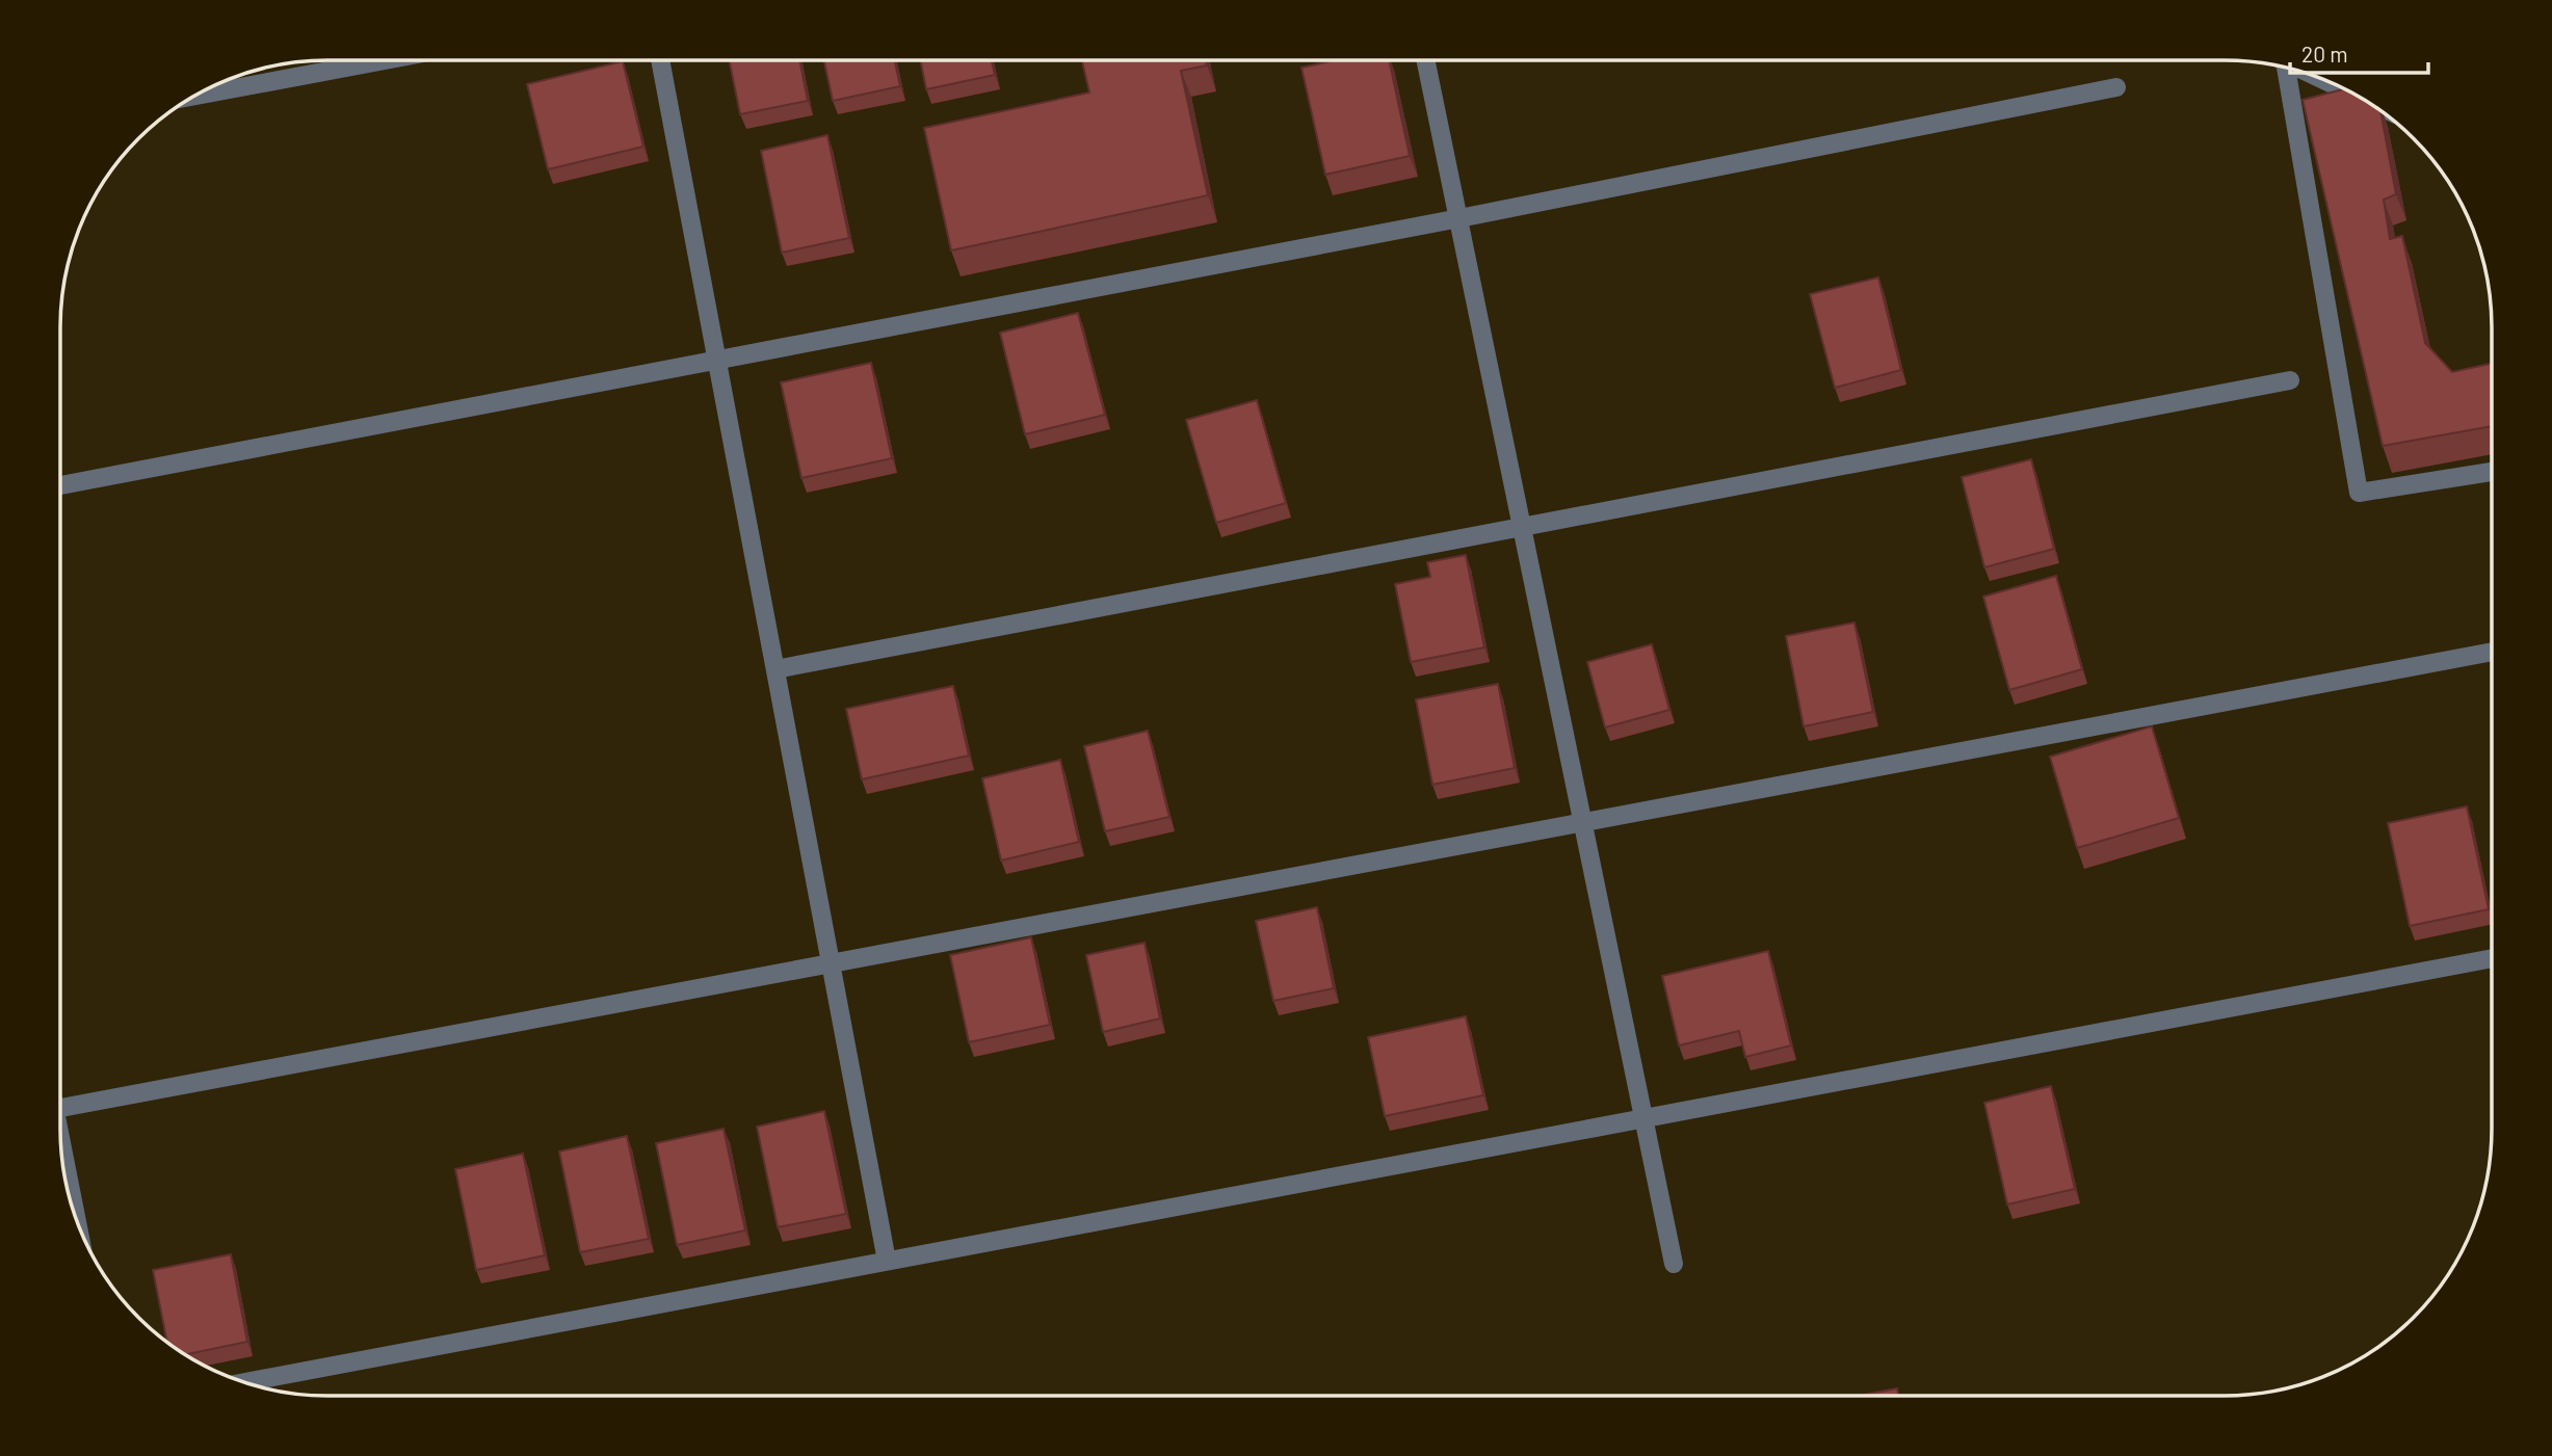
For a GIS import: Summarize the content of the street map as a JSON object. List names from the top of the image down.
{
  "scale_bar": "20 m"
}
